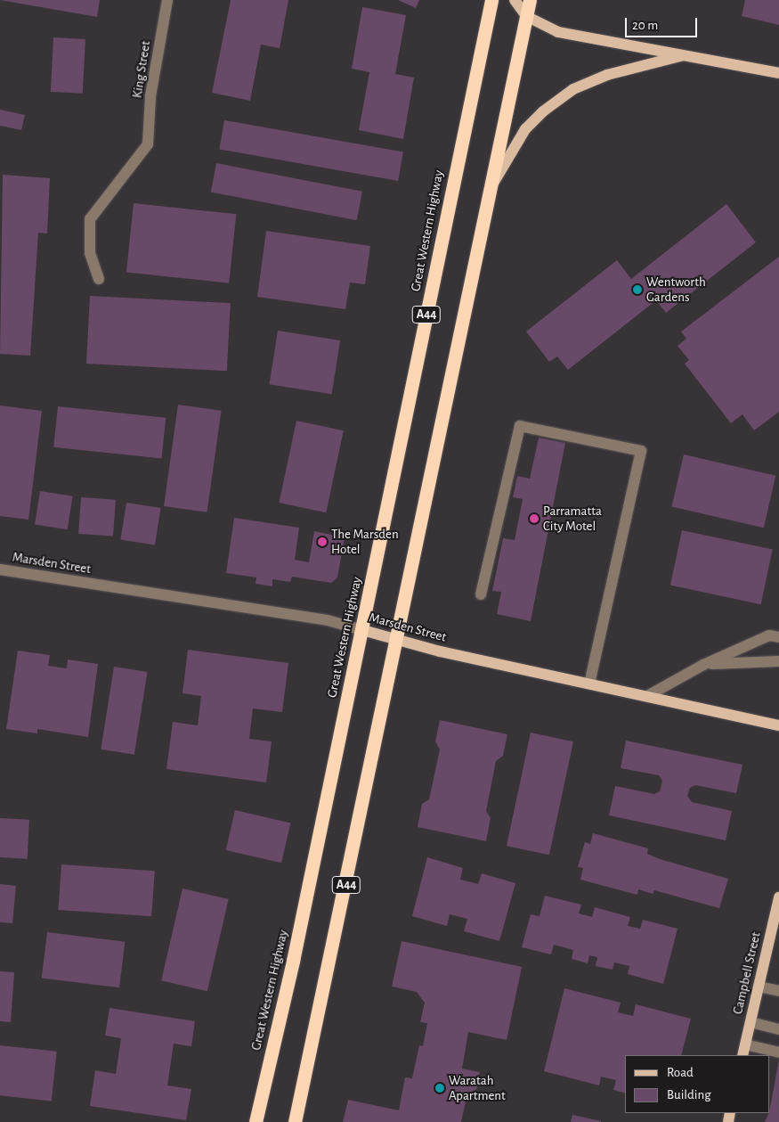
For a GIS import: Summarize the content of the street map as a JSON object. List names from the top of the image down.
{
  "streets": {
    "highway": ["Great Western Highway", "A44"],
    "main road": ["Marsden Street", "Campbell Street"],
    "street": ["King Street"]
  },
  "crossings": [
    ["Great Western Highway", "Marsden Street"],
    ["A44", "Marsden Street"]
  ],
  "places": [
    "Wentworth Gardens",
    "Parramatta City Motel",
    "The Marsden Hotel",
    "Waratah Apartment"
  ],
  "legend": ["Road", "Building"],
  "scale_bar": "20 m"
}
